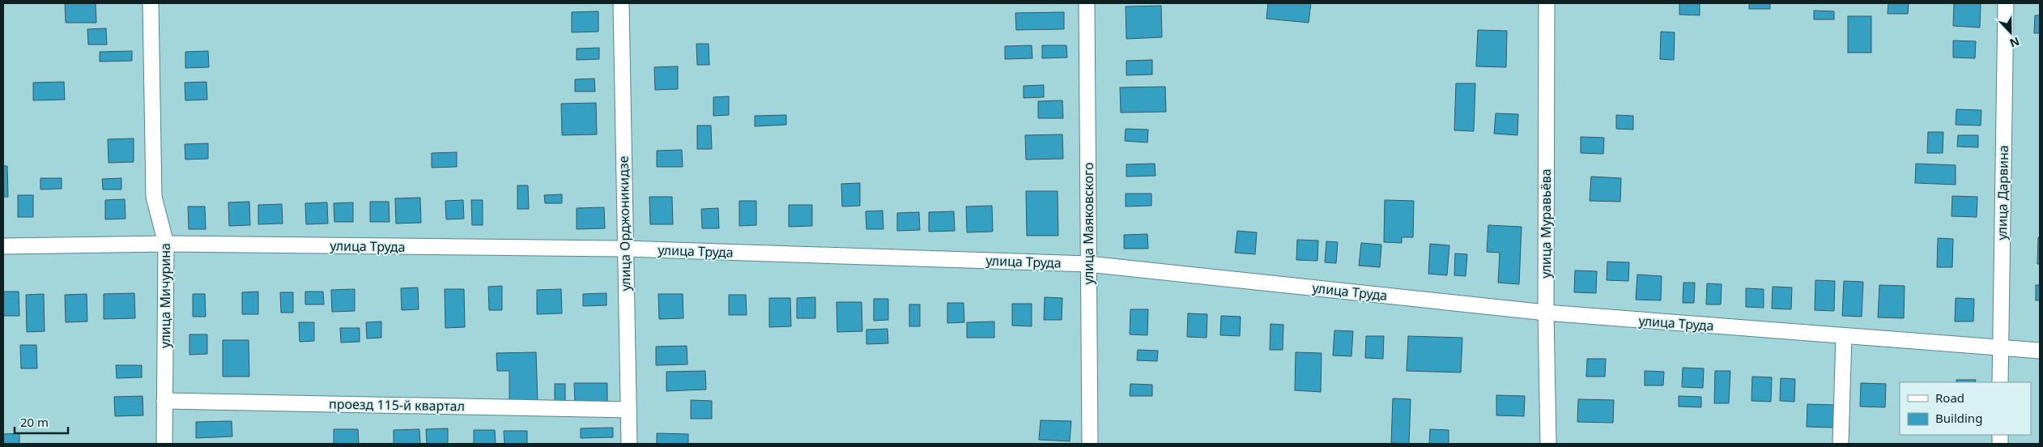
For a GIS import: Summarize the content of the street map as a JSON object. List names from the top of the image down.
{
  "streets": {
    "street": [
      "улица Дарвина",
      "улица Орджоникидзе",
      "улица Маяковского",
      "улица Муравьёва",
      "улица Труда",
      "улица Мичурина",
      "проезд 115-й квартал"
    ]
  },
  "crossings": [
    ["улица Дарвина", "улица Труда"],
    ["улица Орджоникидзе", "улица Труда"],
    ["улица Орджоникидзе", "проезд 115-й квартал"],
    ["улица Маяковского", "улица Труда"],
    ["улица Муравьёва", "улица Труда"],
    ["улица Труда", "улица Мичурина"],
    ["улица Мичурина", "проезд 115-й квартал"]
  ],
  "legend": ["Road", "Building"],
  "scale_bar": "20 m",
  "north": "bottom"
}
